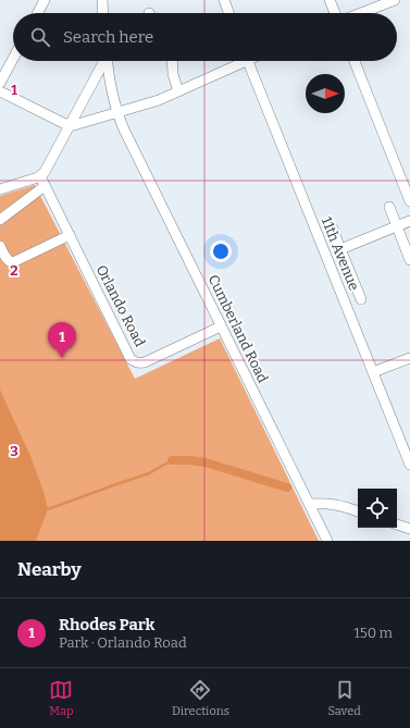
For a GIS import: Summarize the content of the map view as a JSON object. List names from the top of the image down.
{
  "streets": {
    "street": ["11th Avenue", "Orlando Road", "Cumberland Road"]
  },
  "crossings": [
    ["Orlando Road", "Cumberland Road"]
  ],
  "north": "right",
  "page": {
    "search": "Search here",
    "pins": "1",
    "heading": "Nearby",
    "list": [
      {
        "mark": "1",
        "name": "Rhodes Park",
        "note": "Park · Orlando Road",
        "value": "150 m"
      }
    ],
    "nav": ["Map", "Directions", "Saved"]
  },
  "grid": {
    "rows": ["1", "2", "3"]
  }
}
